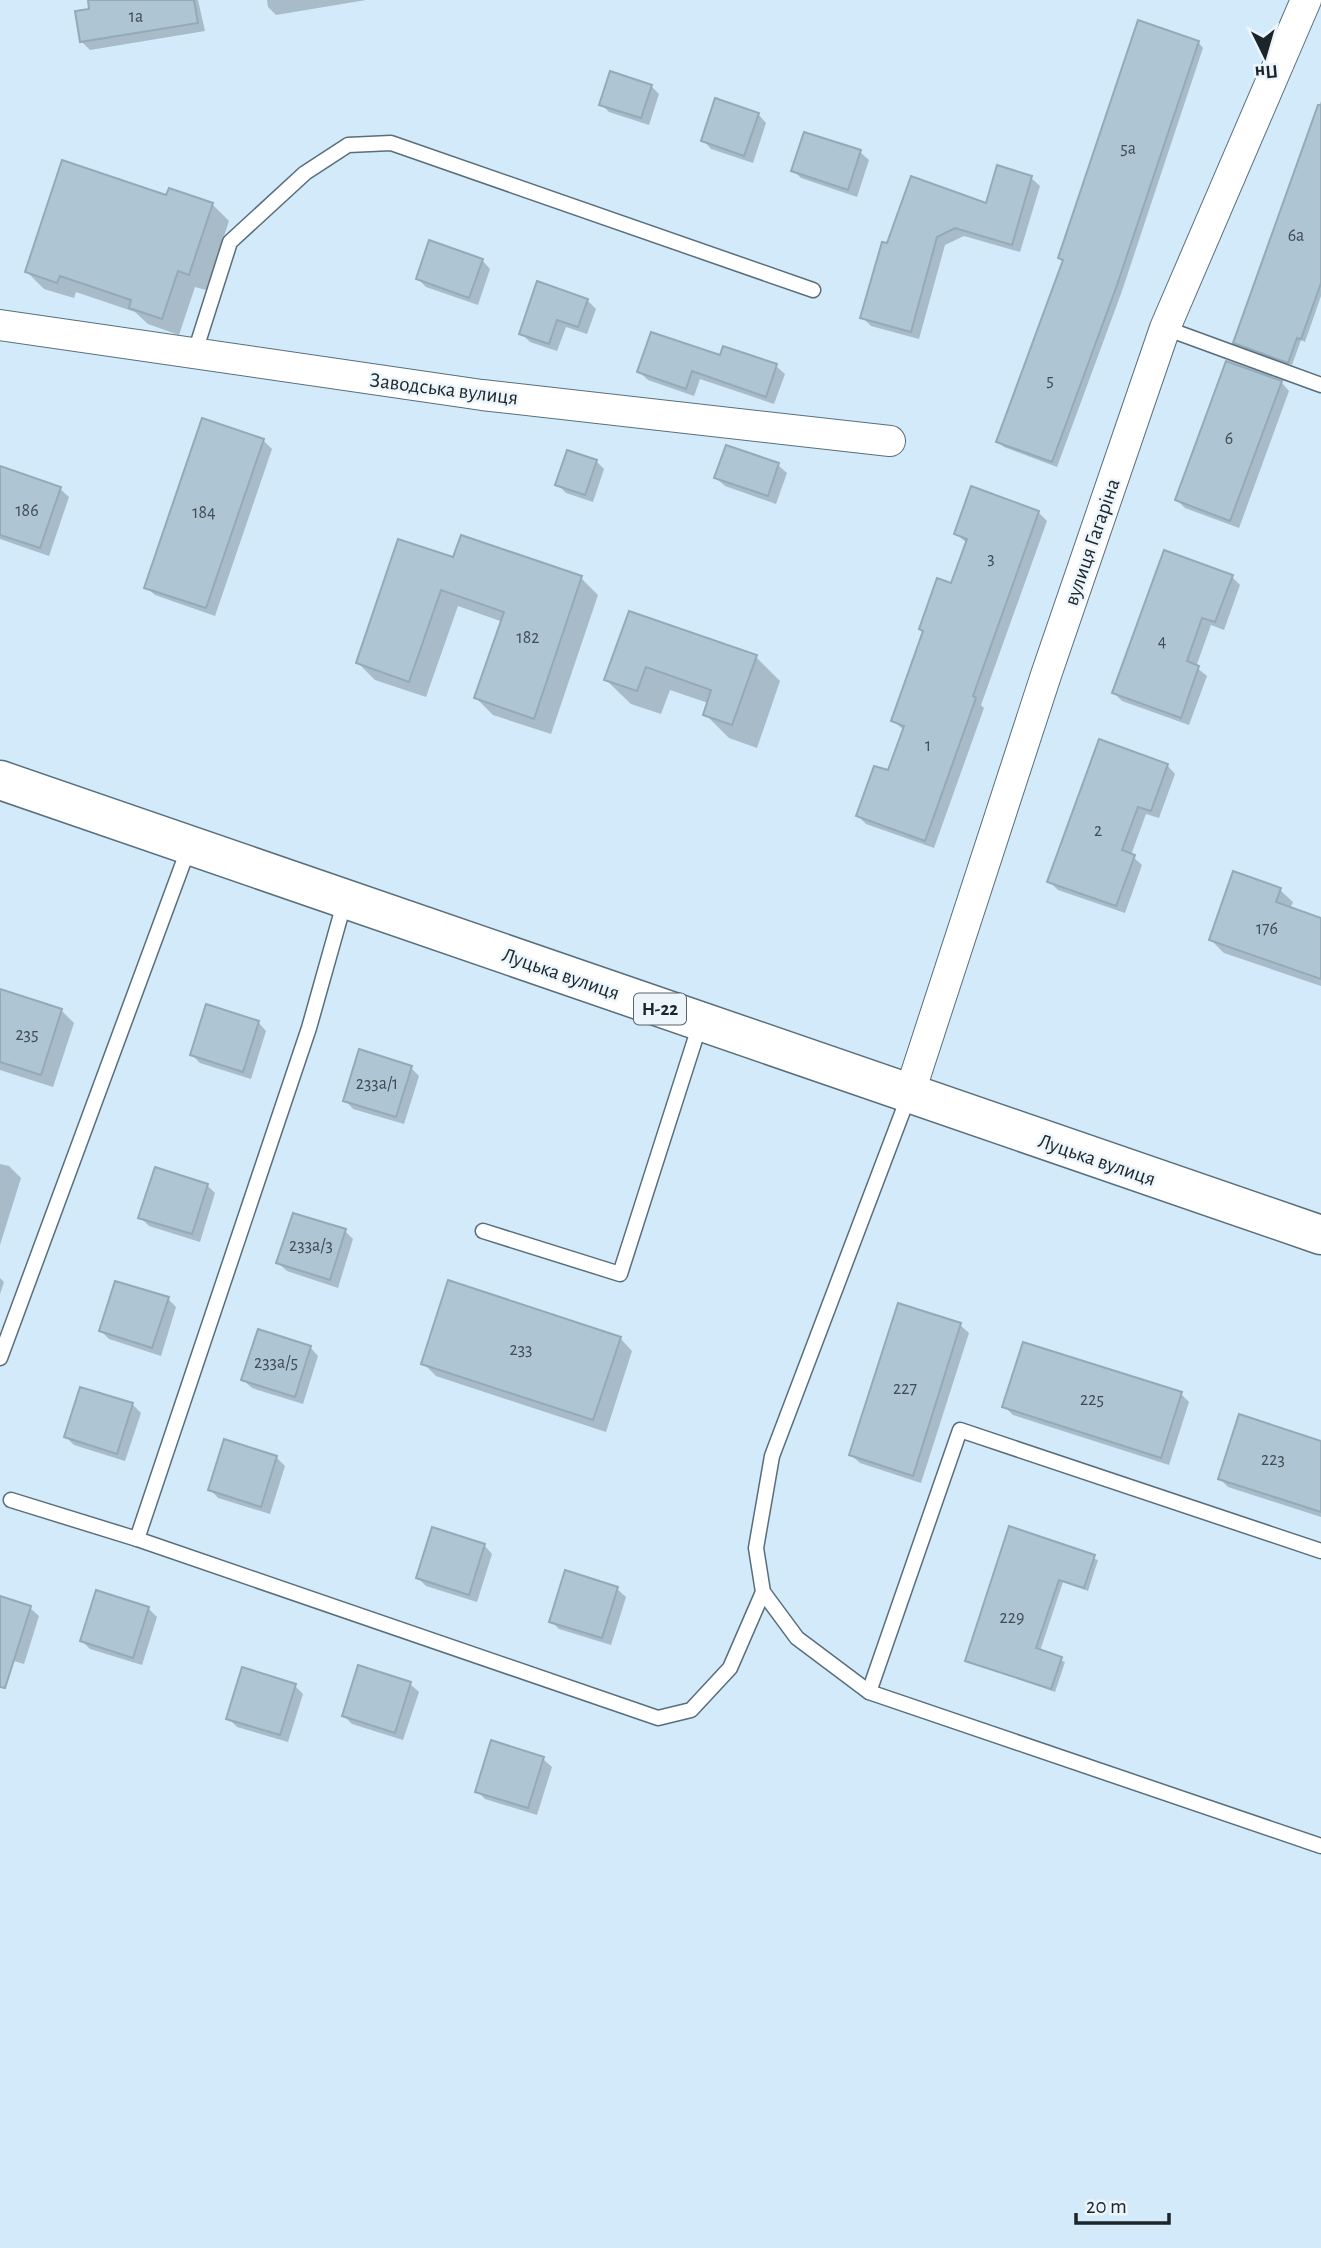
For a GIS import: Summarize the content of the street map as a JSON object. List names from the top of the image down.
{
  "streets": {
    "main road": ["Луцька вулиця", "Н-22"],
    "street": ["Заводська вулиця", "вулиця Гагаріна"]
  },
  "crossings": [
    ["вулиця Гагаріна", "Луцька вулиця"]
  ],
  "house_numbers": [
    "1а",
    "5а",
    "6а",
    "5",
    "6",
    "186",
    "184",
    "3",
    "182",
    "4",
    "1",
    "2",
    "176",
    "235",
    "233а/1",
    "233а/3",
    "233",
    "233а/5",
    "227",
    "225",
    "223",
    "229"
  ],
  "scale_bar": "20 m",
  "north": "bottom"
}
